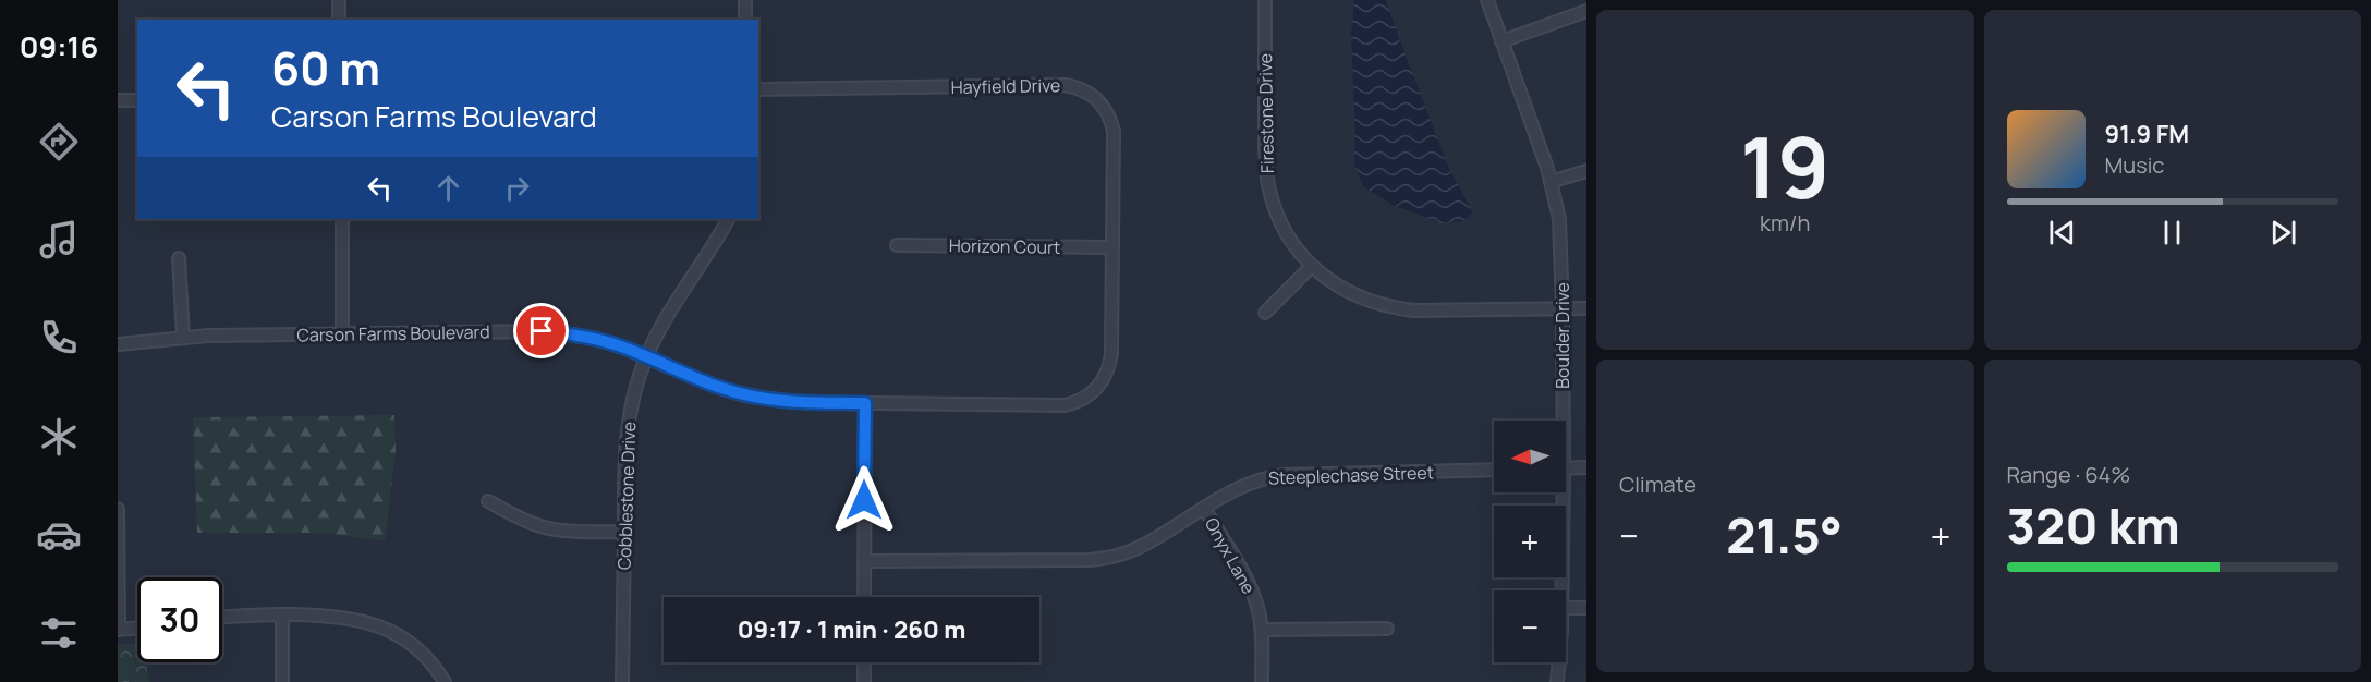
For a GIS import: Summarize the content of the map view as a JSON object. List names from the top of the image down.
{
  "streets": {
    "street": [
      "Hayfield Drive",
      "Firestone Drive",
      "Horizon Court",
      "Carson Farms Boulevard",
      "Boulder Drive",
      "Steeplechase Street",
      "Cobblestone Drive",
      "Onyx Lane"
    ]
  },
  "crossings": [
    ["Hayfield Drive", "Horizon Court"],
    ["Hayfield Drive", "Carson Farms Boulevard"],
    ["Firestone Drive", "Boulder Drive"],
    ["Horizon Court", "Carson Farms Boulevard"],
    ["Carson Farms Boulevard", "Cobblestone Drive"],
    ["Steeplechase Street", "Onyx Lane"]
  ],
  "north": "left",
  "page": {
    "tabs": "09:16",
    "tile": [
      ["19", "km/h"],
      "Climate",
      ["Range · 64%", "320 km"]
    ],
    "turn": ["60 m", "Carson Farms Boulevard"],
    "song": ["91.9 FM", "Music"],
    "map_buttons": ["+", "−"],
    "heat": ["−", "21.5°", "+"],
    "limit": "30",
    "trip": "09:17 · 1 min · 260 m"
  }
}
